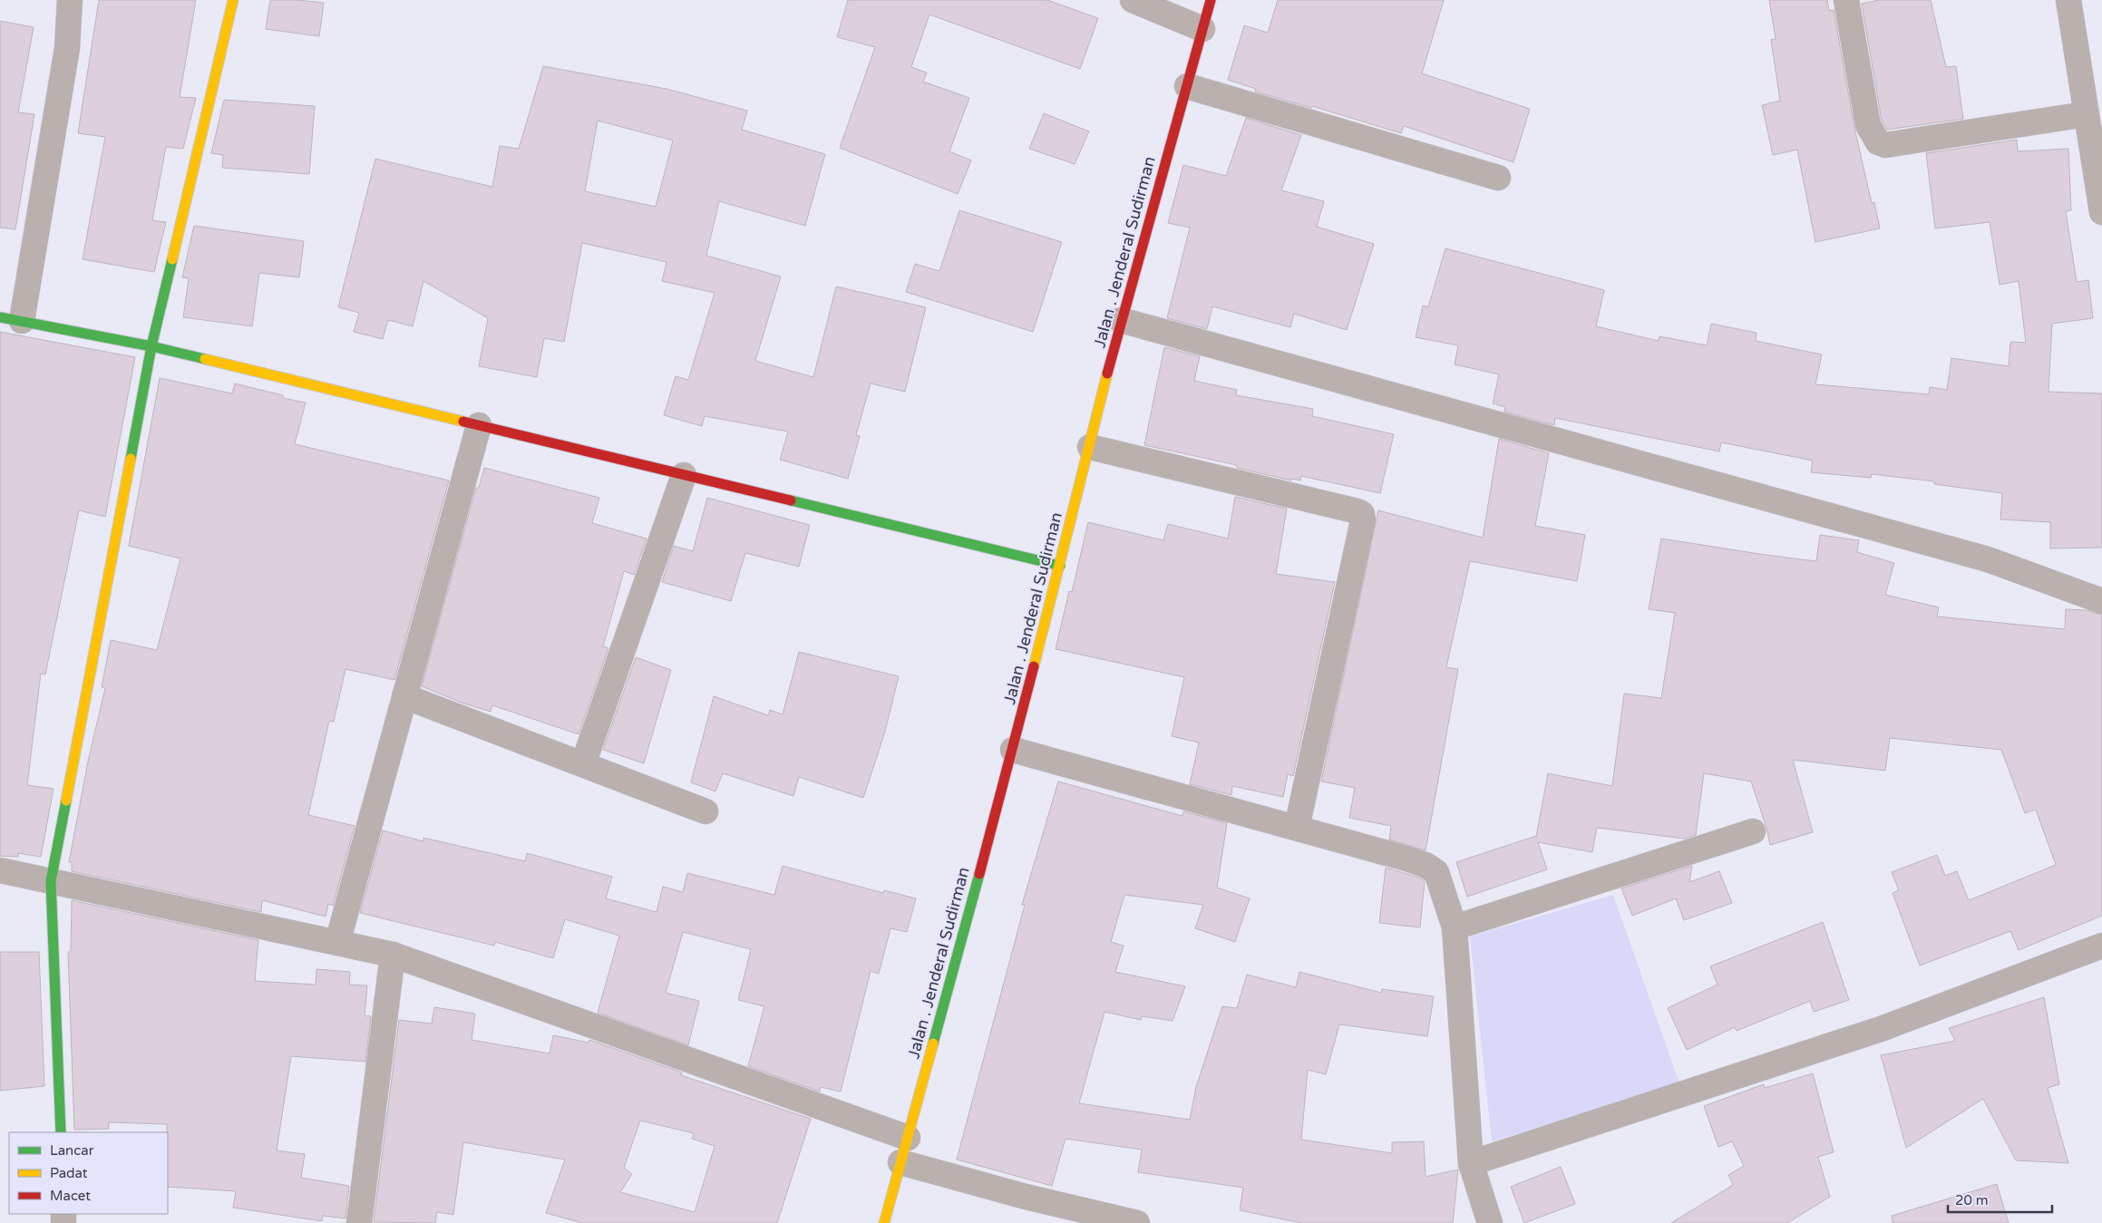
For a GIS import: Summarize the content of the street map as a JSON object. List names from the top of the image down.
{
  "streets": {
    "street": ["Jalan . Jenderal Sudirman"]
  },
  "legend": ["Lancar", "Padat", "Macet"],
  "scale_bar": "20 m"
}
